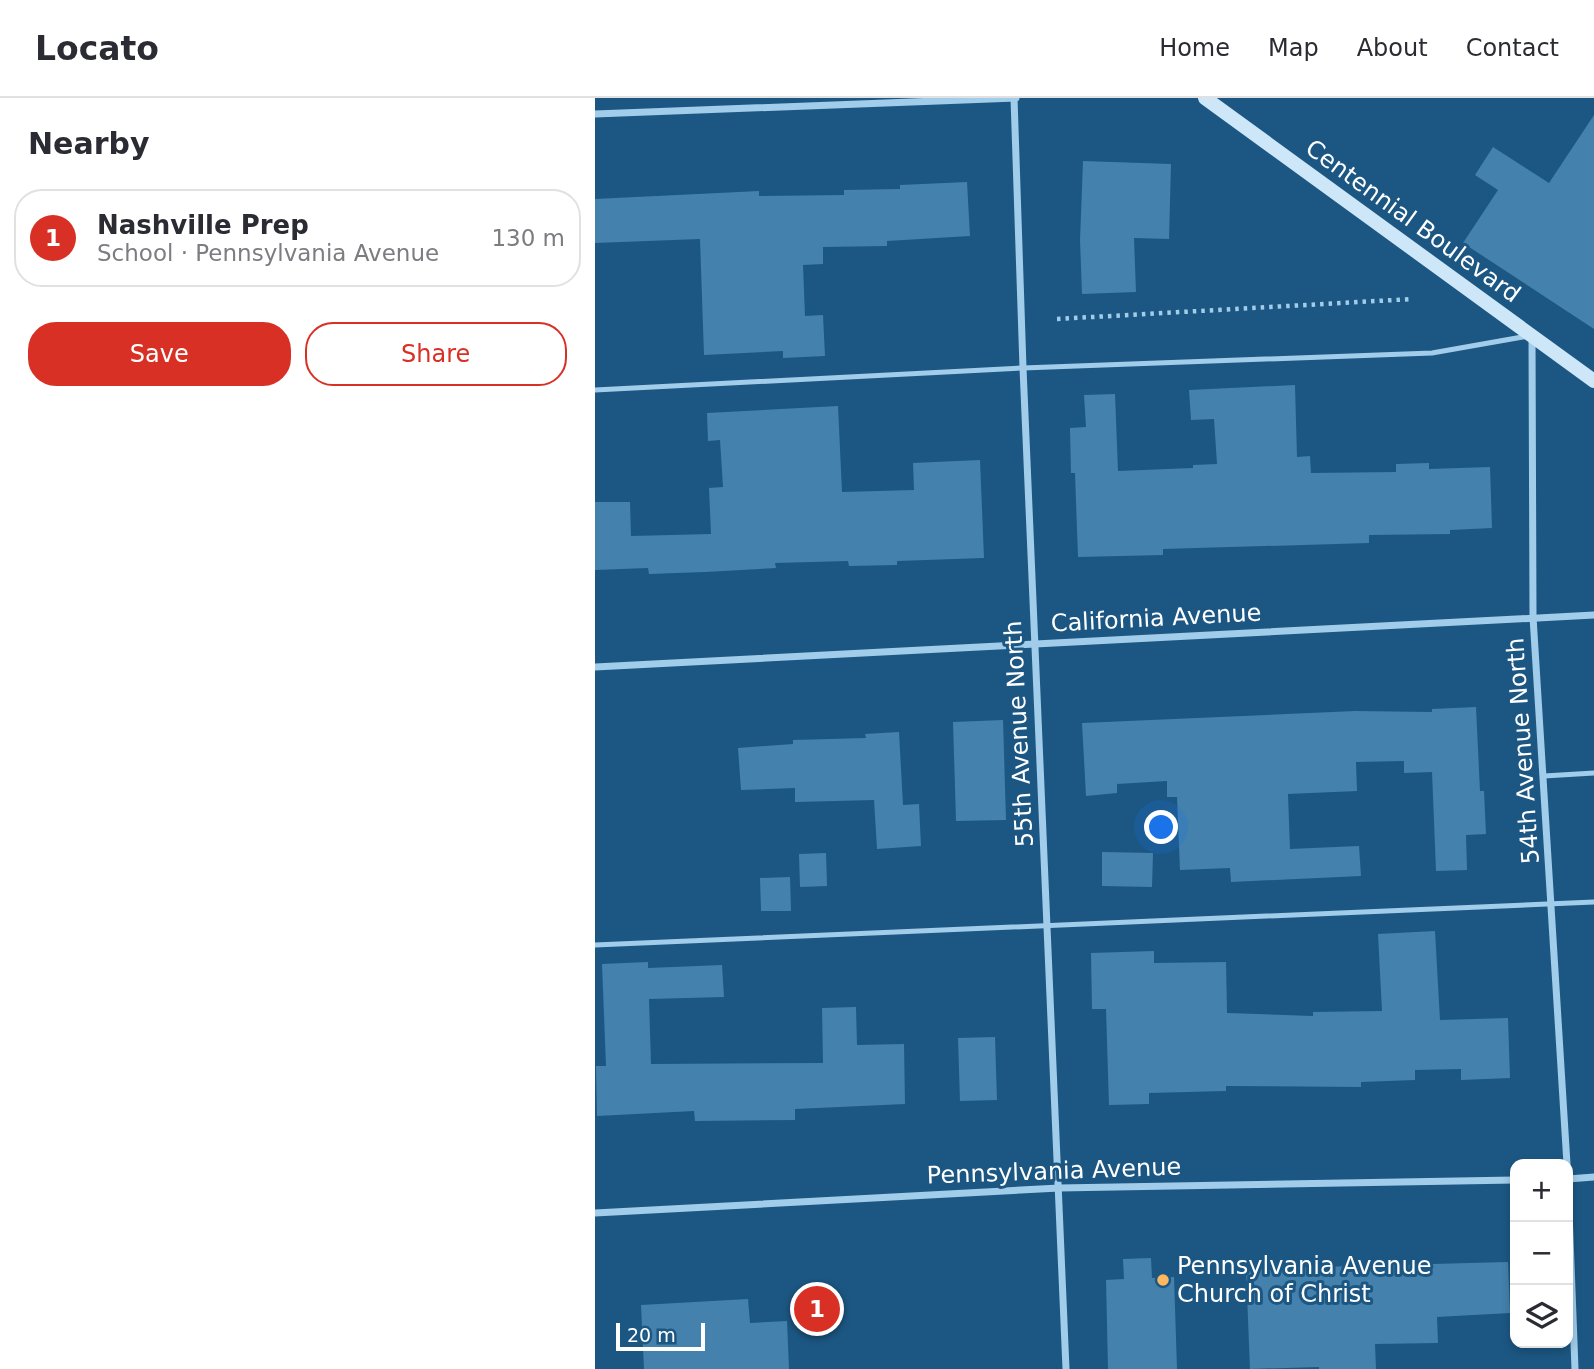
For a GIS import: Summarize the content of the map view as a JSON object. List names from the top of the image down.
{
  "streets": {
    "main road": ["Centennial Boulevard"],
    "street": [
      "California Avenue",
      "55th Avenue North",
      "54th Avenue North",
      "Pennsylvania Avenue"
    ]
  },
  "crossings": [
    ["Centennial Boulevard", "54th Avenue North"],
    ["California Avenue", "55th Avenue North"],
    ["California Avenue", "54th Avenue North"],
    ["55th Avenue North", "Pennsylvania Avenue"]
  ],
  "places": ["Pennsylvania Avenue Church of Christ"],
  "scale_bar": "20 m",
  "page": {
    "header": "Locato",
    "nav": [
      "Home",
      "Map",
      "About",
      "Contact"
    ],
    "heading": "Nearby",
    "list": [
      {
        "mark": "1",
        "name": "Nashville Prep",
        "note": "School · Pennsylvania Avenue",
        "value": "130 m"
      }
    ],
    "buttons": ["Save", "Share"],
    "map_buttons": ["+", "−"],
    "pins": "1",
    "scale": "20 m"
  }
}
